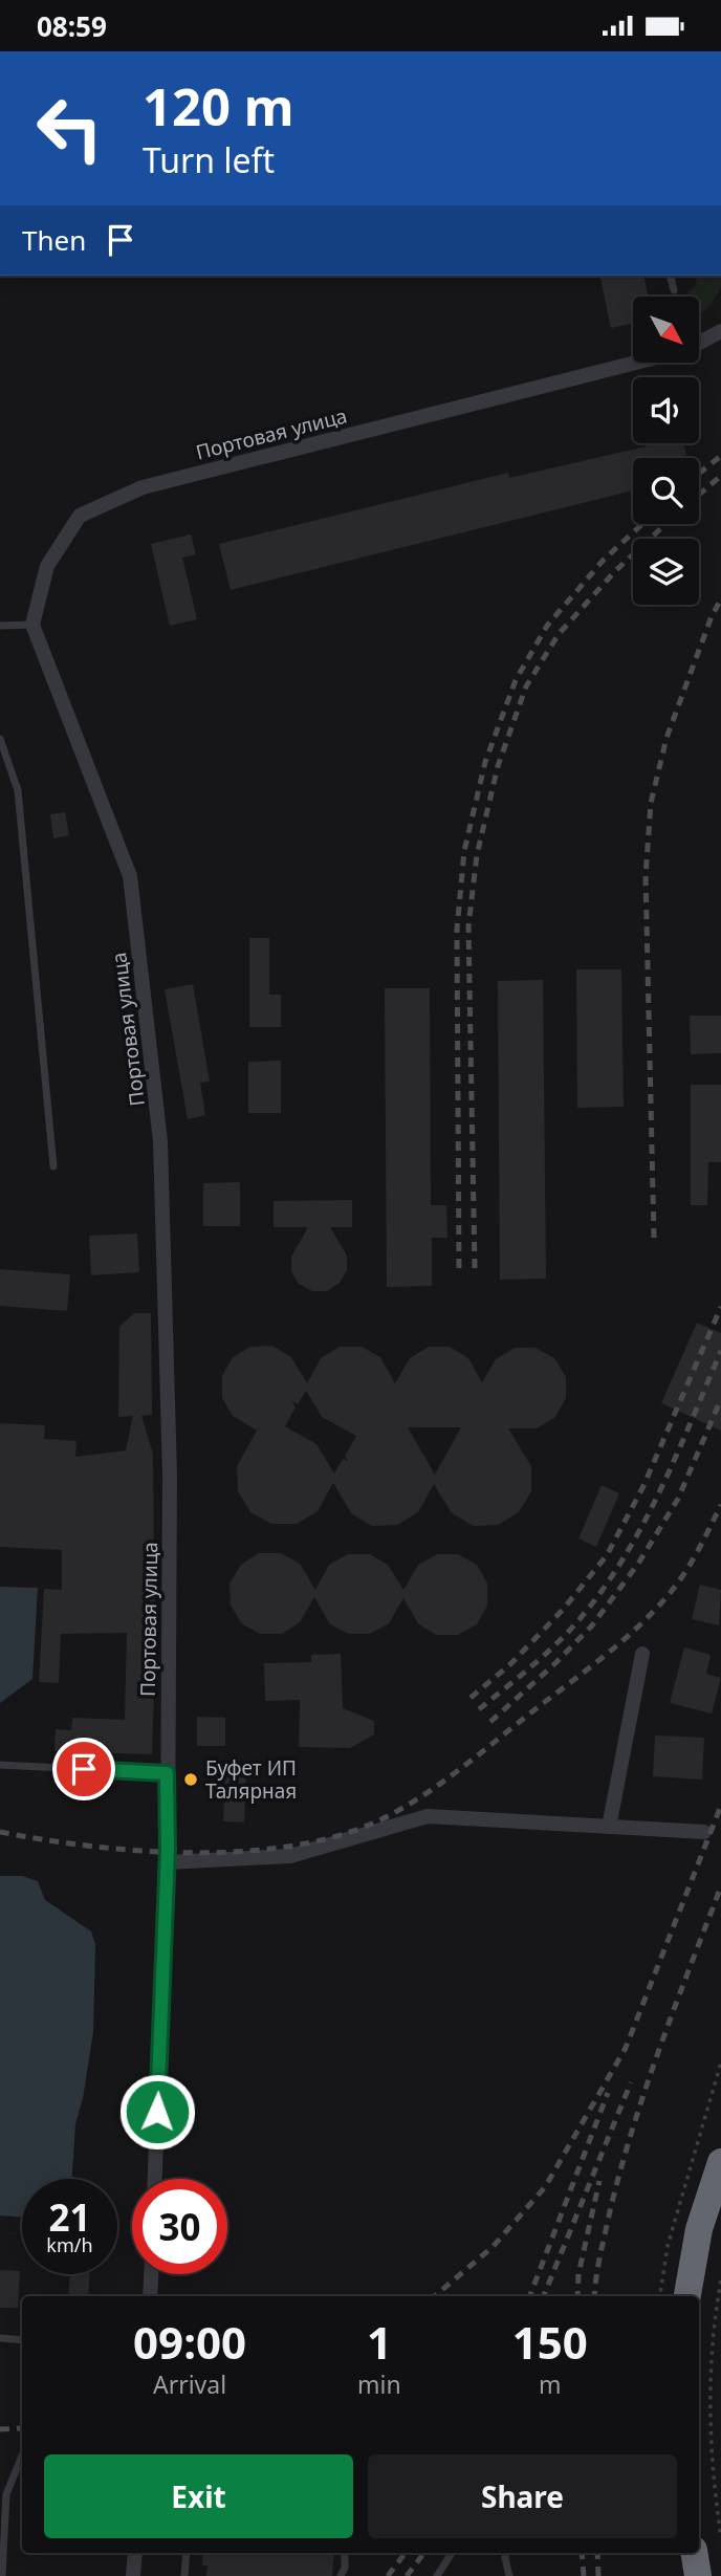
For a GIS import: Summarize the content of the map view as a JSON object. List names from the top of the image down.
{
  "streets": {
    "street": ["Портовая улица"]
  },
  "places": ["Буфет ИП Талярная"],
  "north": "bottom right",
  "page": {
    "status": "08:59",
    "turn": ["120 m", "Turn left"],
    "then": "Then",
    "speed": "21 km/h",
    "limit": "30",
    "eta": [
      "09:00",
      "Arrival",
      "1",
      "min",
      "150",
      "m"
    ],
    "buttons": ["Exit", "Share"]
  }
}
